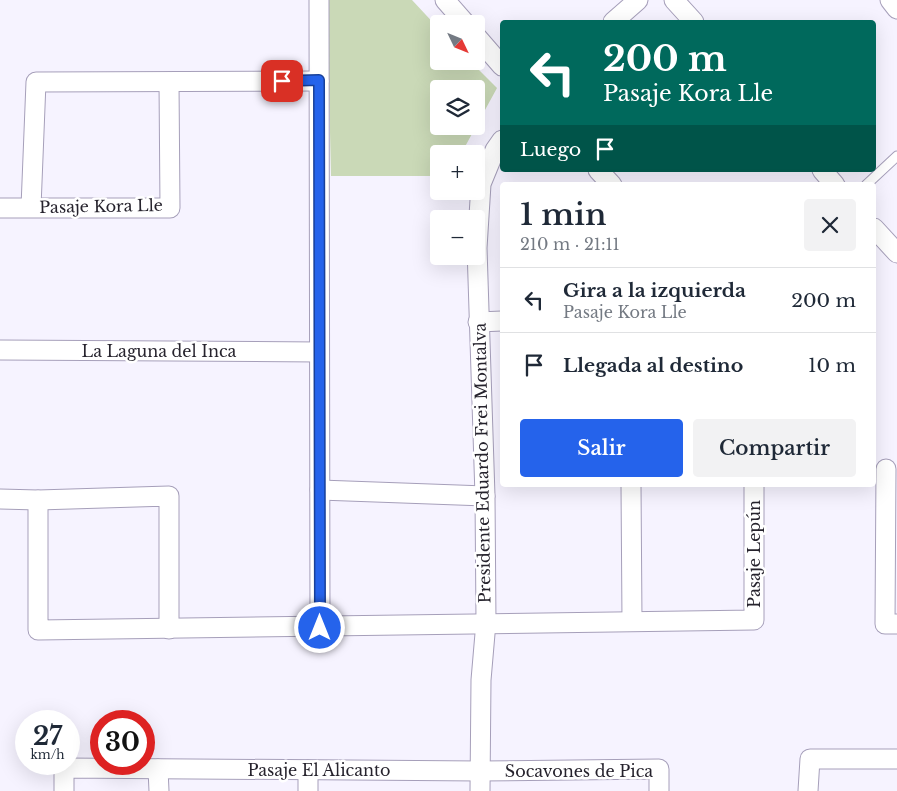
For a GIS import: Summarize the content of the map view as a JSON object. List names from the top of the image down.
{
  "streets": {
    "street": [
      "Pasaje Kora Lle",
      "La Laguna del Inca",
      "Presidente Eduardo Frei Montalva",
      "Pasaje Lepún",
      "Pasaje El Alicanto",
      "Socavones de Pica"
    ]
  },
  "crossings": [
    ["Presidente Eduardo Frei Montalva", "Pasaje Lepún"],
    ["Presidente Eduardo Frei Montalva", "Pasaje El Alicanto"],
    ["Presidente Eduardo Frei Montalva", "Socavones de Pica"],
    ["Pasaje El Alicanto", "Socavones de Pica"]
  ],
  "north": "bottom right",
  "page": {
    "map_buttons": ["+", "−"],
    "turn": ["200 m", "Pasaje Kora Lle"],
    "then": "Luego",
    "heading": ["1 min", "210 m · 21:11"],
    "list": [
      {
        "name": "Gira a la izquierda",
        "note": "Pasaje Kora Lle",
        "value": "200 m"
      },
      {
        "name": "Llegada al destino",
        "value": "10 m"
      }
    ],
    "buttons": ["Salir", "Compartir"],
    "speed": "27 km/h",
    "limit": "30"
  }
}
